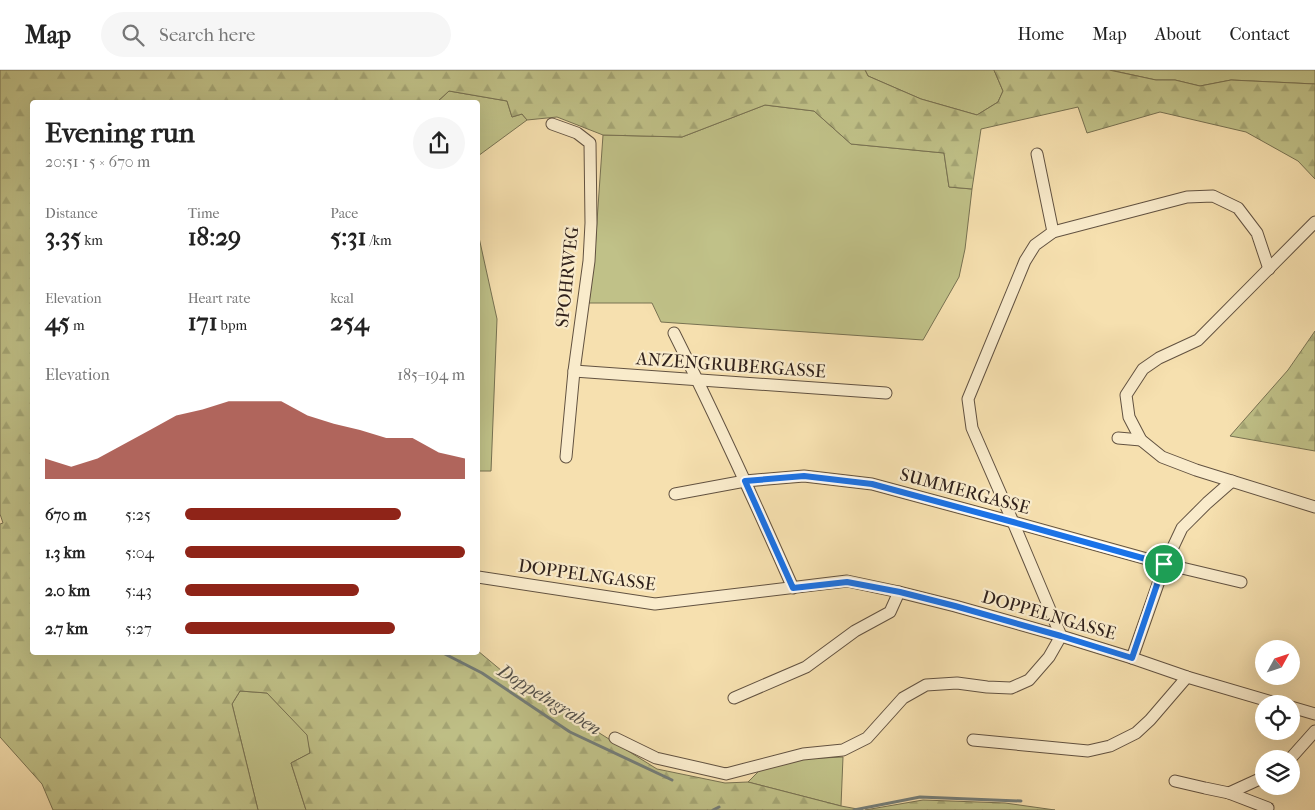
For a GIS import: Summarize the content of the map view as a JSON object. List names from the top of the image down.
{
  "streets": {
    "street": [
      "SPOHRWEG",
      "ANZENGRUBERGASSE",
      "SUMMERGASSE",
      "DOPPELNGASSE"
    ]
  },
  "crossings": [
    ["SPOHRWEG", "ANZENGRUBERGASSE"]
  ],
  "water": ["Doppelngraben"],
  "north": "top right",
  "page": {
    "header": "Map",
    "search": "Search here",
    "nav": [
      "Home",
      "Map",
      "About",
      "Contact"
    ],
    "heading": ["Evening run", "20:51 · 5 × 670 m"],
    "stats": [
      ["Distance", "3.35 km"],
      ["Time", "18:29"],
      ["Pace", "5:31 /km"],
      ["Elevation", "45 m"],
      ["Heart rate", "171 bpm"],
      ["kcal", "254"]
    ],
    "chart": ["Elevation", "185–194 m"],
    "list": [
      {
        "name": "670 m",
        "note": "5:25"
      },
      {
        "name": "1.3 km",
        "note": "5:04"
      },
      {
        "name": "2.0 km",
        "note": "5:43"
      },
      {
        "name": "2.7 km",
        "note": "5:27"
      }
    ]
  }
}
